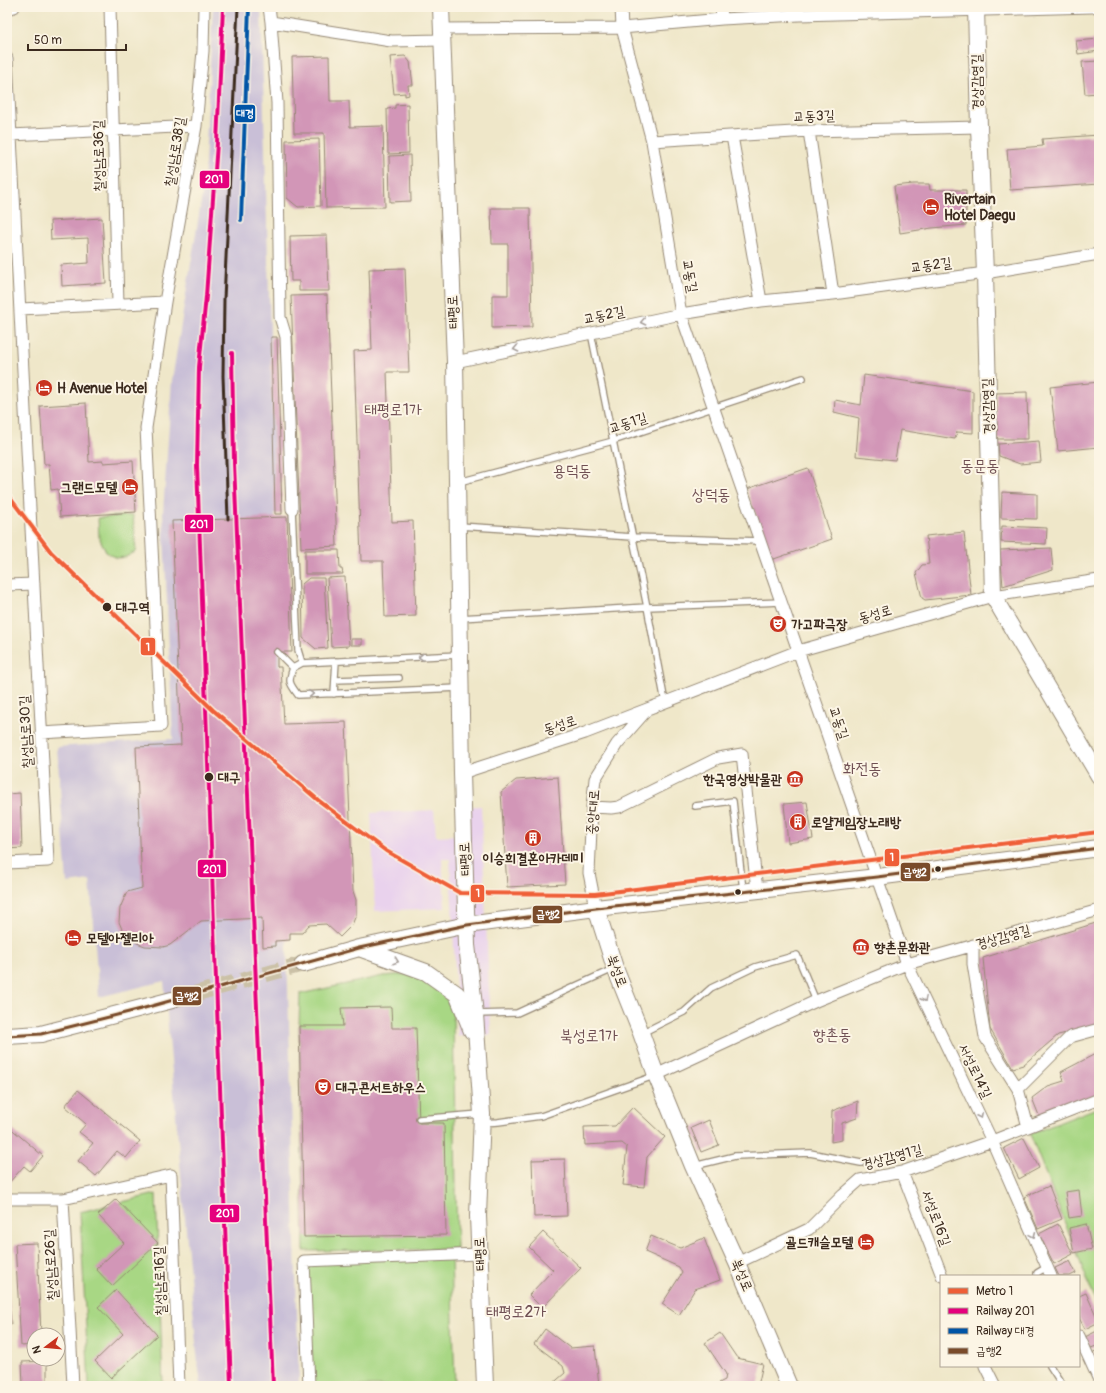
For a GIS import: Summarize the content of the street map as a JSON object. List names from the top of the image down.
{
  "streets": {
    "main road": ["경상감영길", "태평로", "북성로"],
    "street": [
      "교동3길",
      "칠성남로38길",
      "칠성남로36길",
      "교동2길",
      "교동길",
      "동성로",
      "칠성남로30길",
      "중앙대로",
      "서성로14길",
      "경상감영1길",
      "서성로16길",
      "칠성남로26길",
      "칠성남로16길"
    ],
    "lane": ["교동1길"]
  },
  "crossings": [
    ["경상감영길", "교동3길"],
    ["경상감영길", "교동2길"],
    ["경상감영길", "동성로"],
    ["경상감영길", "서성로14길"],
    ["교동3길", "교동길"],
    ["칠성남로38길", "칠성남로30길"],
    ["교동2길", "교동길"],
    ["교동2길", "태평로"],
    ["교동길", "교동1길"],
    ["교동길", "동성로"],
    ["교동길", "서성로14길"],
    ["태평로", "교동1길"],
    ["태평로", "동성로"],
    ["동성로", "중앙대로"],
    ["중앙대로", "북성로"],
    ["북성로", "경상감영1길"],
    ["서성로14길", "경상감영1길"],
    ["경상감영1길", "서성로16길"],
    ["칠성남로26길", "칠성남로16길"]
  ],
  "one_way": ["교동2길"],
  "districts": [
    "태평로1가",
    "동문동",
    "용덕동",
    "상덕동",
    "화전동",
    "향촌동",
    "북성로1가",
    "태평로2가"
  ],
  "places": {
    "hotel": [
      "Rivertain Hotel Daegu",
      "H Avenue Hotel",
      "그랜드모텔",
      "모텔아젤리아",
      "골드캐슬모텔"
    ],
    "other": ["대구역", "대구"],
    "theatre": ["가고파극장", "대구콘서트하우스"],
    "museum": ["한국영상박물관", "향촌문화관"],
    "building": ["로얄게임장노래방", "이승희결혼아카데미"]
  },
  "lines": [
    "rail line 201",
    "rail line 대경",
    "metro line 1",
    "transit line 급행2"
  ],
  "legend": [
    "Metro 1",
    "Railway 201",
    "Railway 대경",
    "급행2"
  ],
  "scale_bar": "50 m",
  "north": "left"
}
